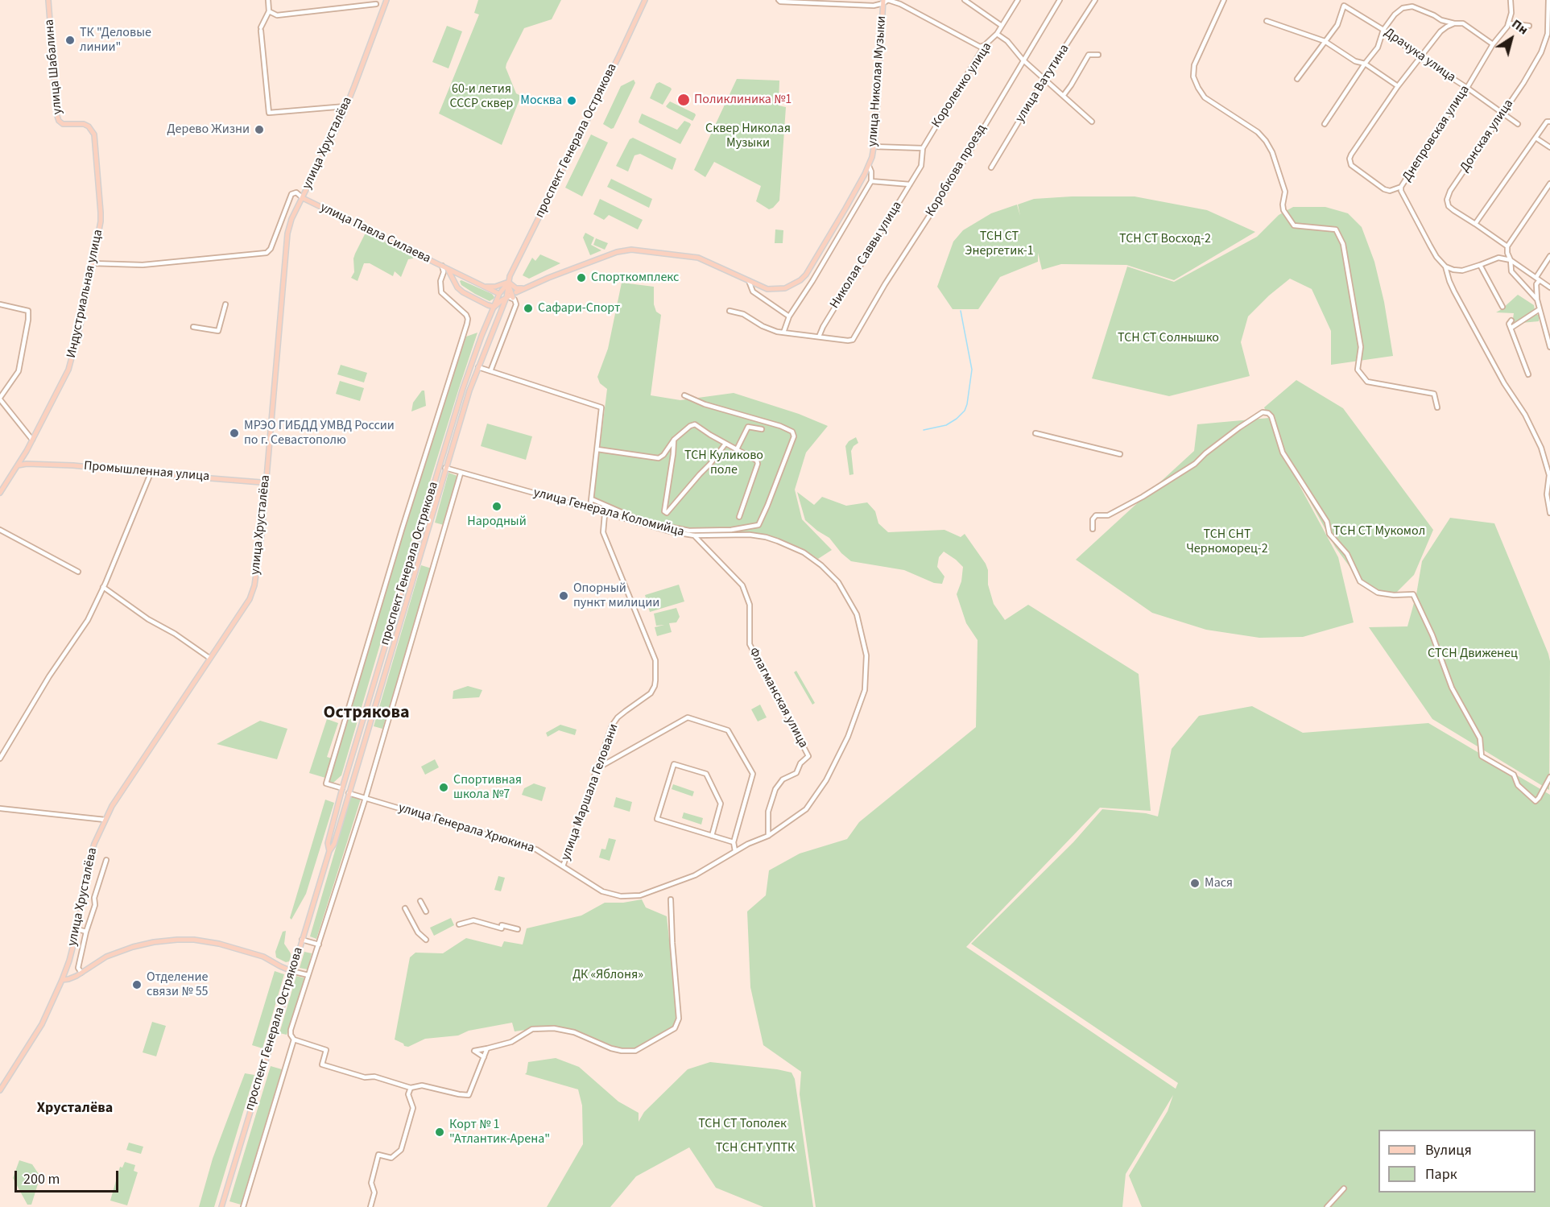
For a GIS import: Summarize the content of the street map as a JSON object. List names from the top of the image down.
{
  "streets": {
    "main road": [
      "улица Шабалина",
      "улица Николая Музыки",
      "проспект Генерала Острякова",
      "улица Хрусталёва",
      "улица Павла Силаева",
      "Индустриальная улица",
      "Промышленная улица"
    ],
    "street": [
      "Драчука улица",
      "улица Ватутина",
      "Короленко улица",
      "Днепровская улица",
      "Донская улица",
      "Коробкова проезд",
      "Николая Саввы улица",
      "улица Генерала Коломийца",
      "Флагманская улица",
      "улица Маршала Геловани",
      "улица Генерала Хрюкина"
    ]
  },
  "crossings": [
    ["Драчука улица", "Днепровская улица"],
    ["Драчука улица", "Донская улица"],
    ["улица Шабалина", "Индустриальная улица"],
    ["Короленко улица", "Николая Саввы улица"],
    ["проспект Генерала Острякова", "улица Павла Силаева"],
    ["проспект Генерала Острякова", "улица Генерала Коломийца"],
    ["проспект Генерала Острякова", "улица Генерала Хрюкина"],
    ["улица Хрусталёва", "улица Павла Силаева"],
    ["улица Хрусталёва", "Промышленная улица"],
    ["Коробкова проезд", "Николая Саввы улица"],
    ["Индустриальная улица", "Промышленная улица"],
    ["улица Генерала Коломийца", "Флагманская улица"],
    ["улица Генерала Коломийца", "улица Маршала Геловани"],
    ["улица Генерала Коломийца", "улица Генерала Хрюкина"],
    ["улица Маршала Геловани", "улица Генерала Хрюкина"]
  ],
  "districts": ["Острякова", "Хрусталёва"],
  "parks": [
    "60-и летия СССР сквер",
    "Сквер Николая Музыки",
    "ТСН СТ Энергетик-1",
    "ТСН СТ Восход-2",
    "ТСН СТ Солнышко",
    "ТСН Куликово поле",
    "ТСН СТ Мукомол",
    "ТСН СНТ Черноморец-2",
    "СТСН Движенец",
    "ДК «Яблоня»",
    "ТСН СТ Тополек",
    "ТСН СНТ УПТК"
  ],
  "places": [
    "ТК \"Деловые линии\"",
    "Поликлиника №1",
    "Москва",
    "Дерево Жизни",
    "Спорткомплекс",
    "Сафари-Спорт",
    "МРЭО ГИБДД УМВД России по г. Севастополю",
    "Народный",
    "Опорный пункт милиции",
    "Спортивная школа №7",
    "Мася",
    "Отделение связи № 55",
    "Корт № 1 \"Атлантик-Арена\""
  ],
  "legend": ["Вулиця", "Парк"],
  "scale_bar": "200 m",
  "north": "top right"
}
